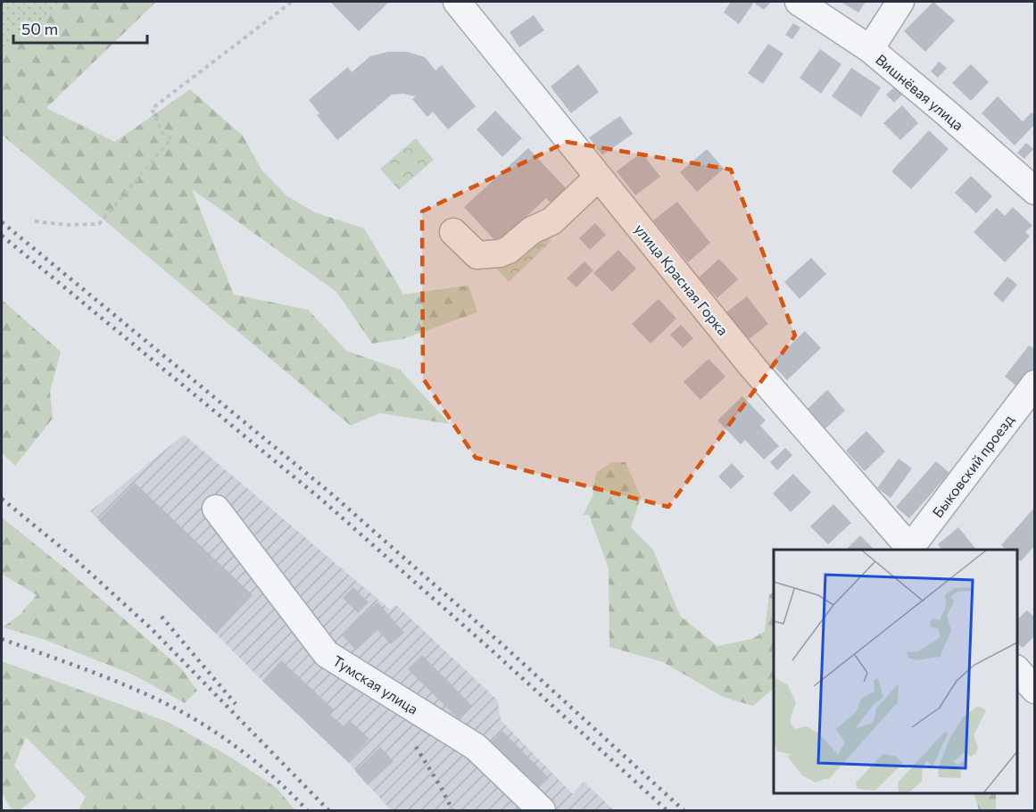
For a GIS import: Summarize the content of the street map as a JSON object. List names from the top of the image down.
{
  "streets": {
    "street": [
      "Вишнёвая улица",
      "улица Красная Горка",
      "Быковский проезд",
      "Тумская улица"
    ]
  },
  "crossings": [
    ["улица Красная Горка", "Быковский проезд"]
  ],
  "scale_bar": "50 m"
}
